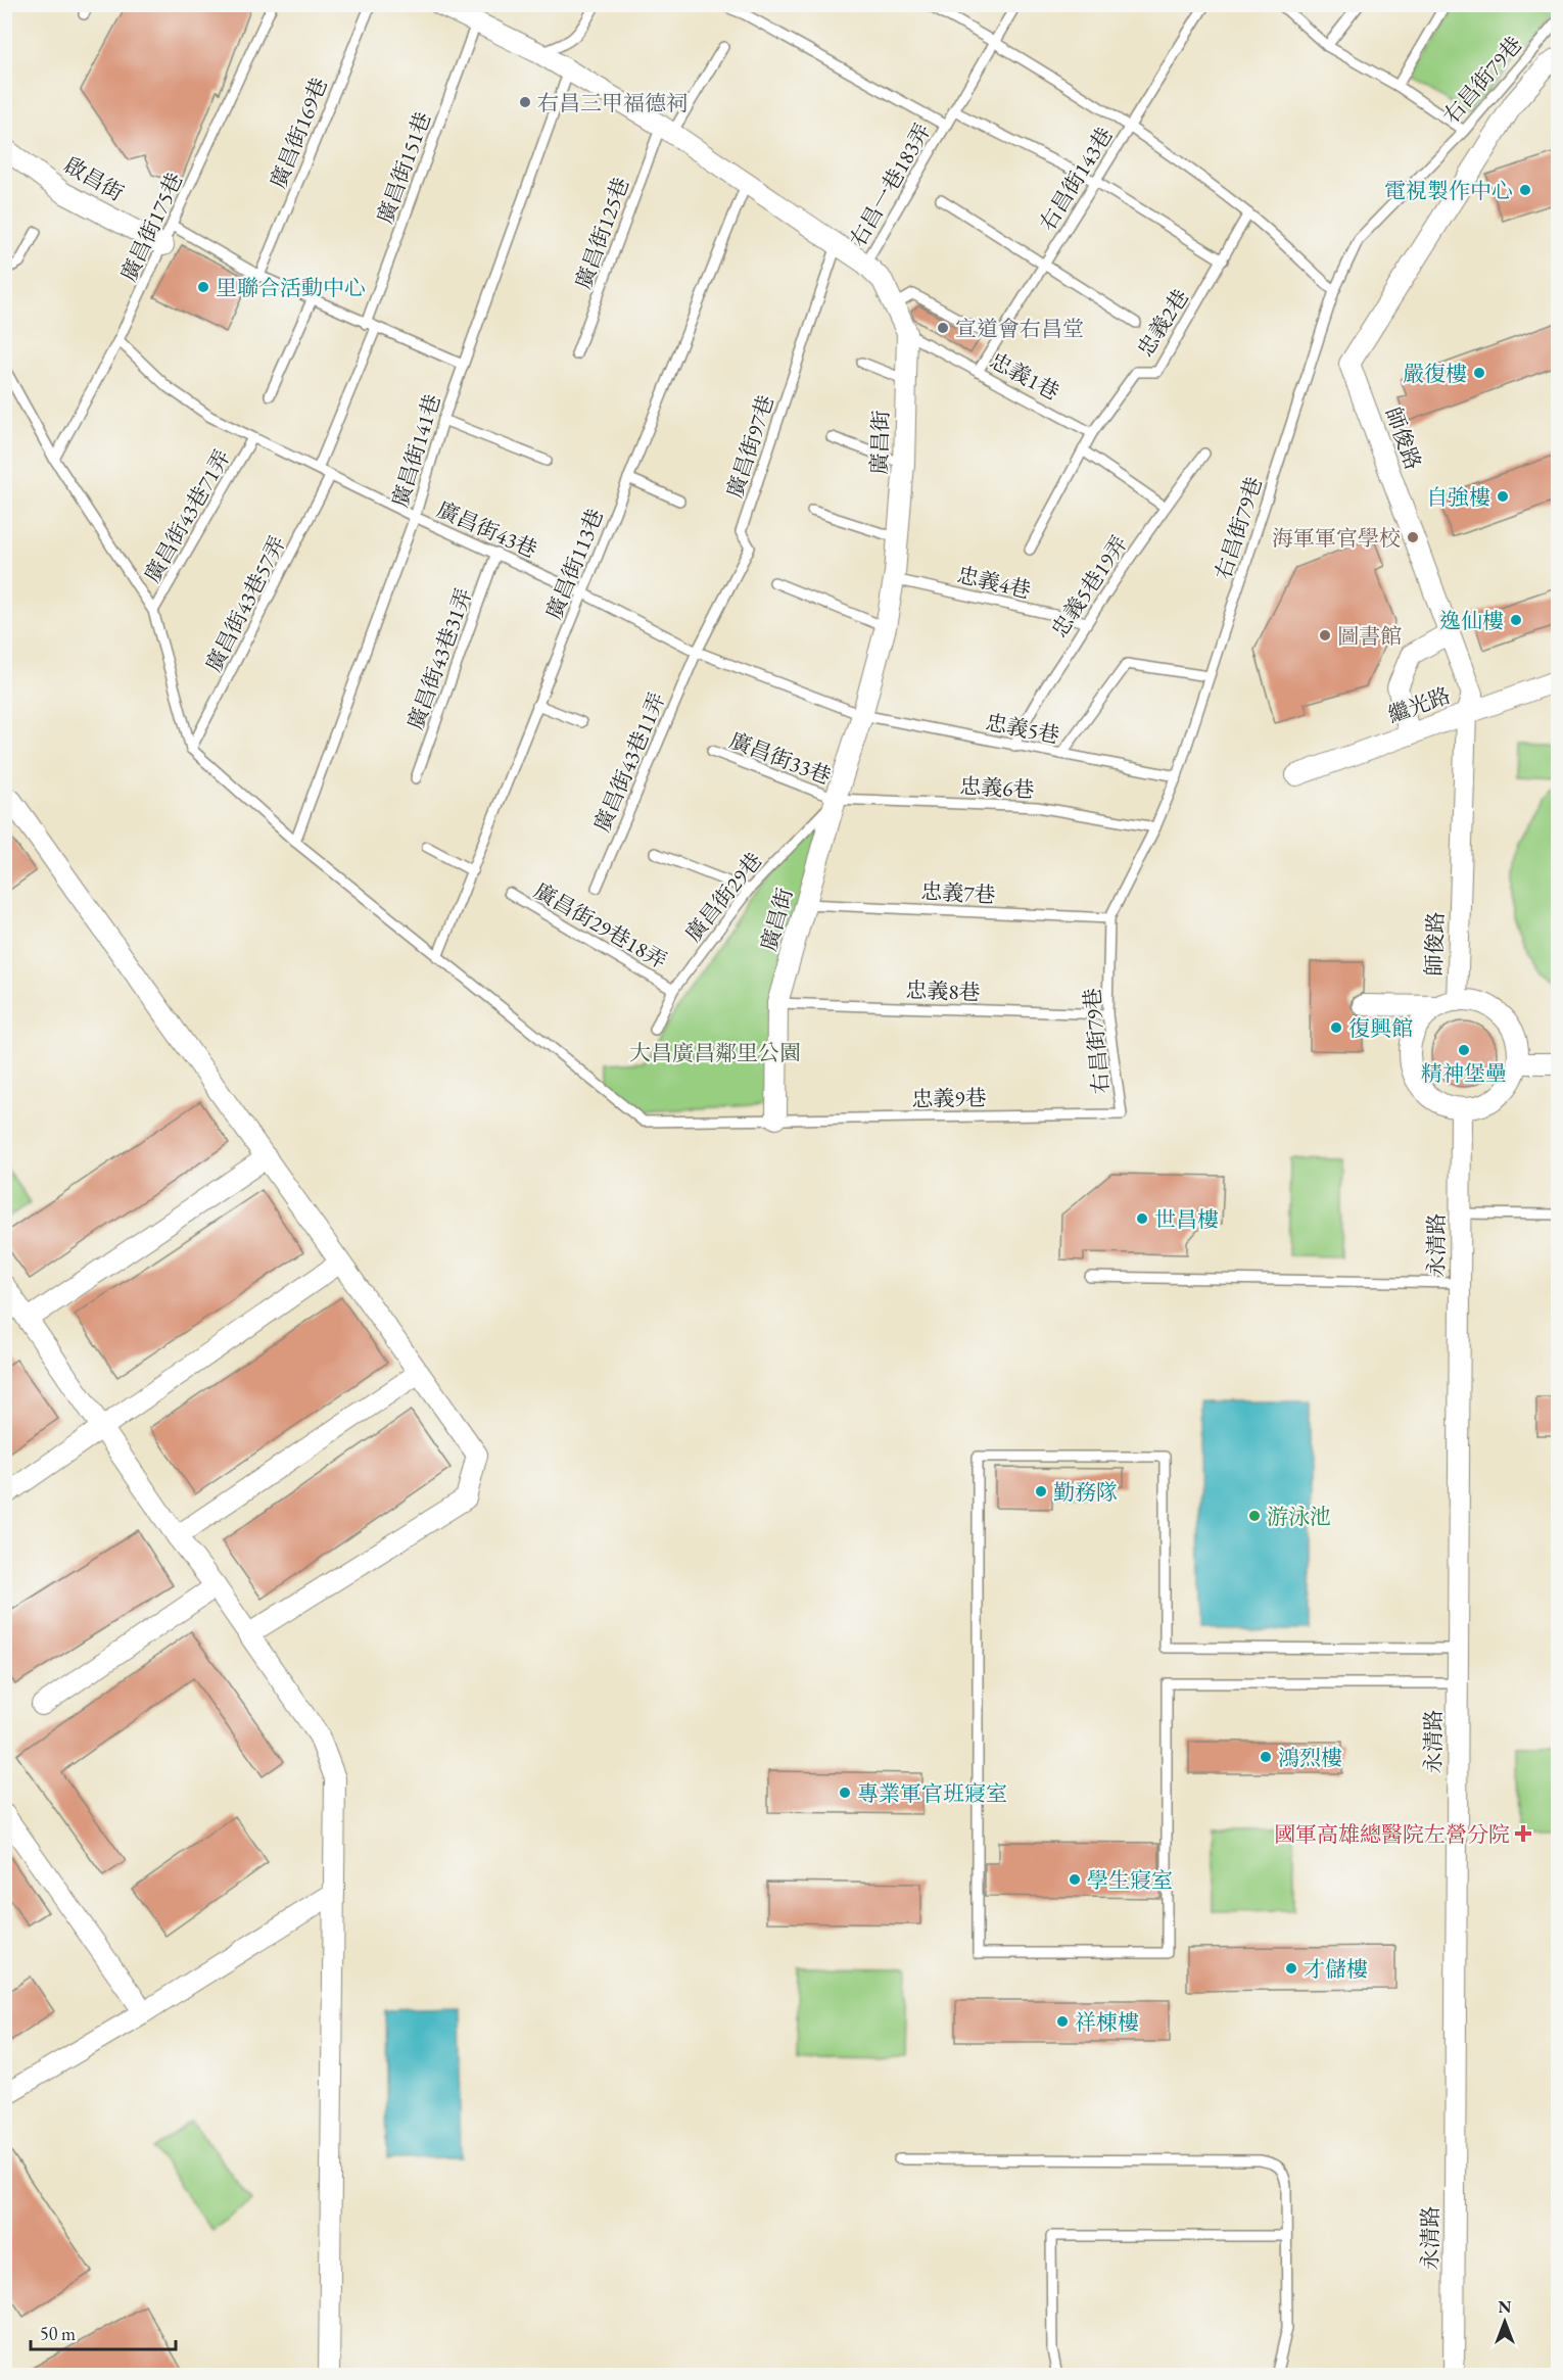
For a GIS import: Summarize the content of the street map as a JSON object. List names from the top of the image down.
{
  "streets": {
    "street": [
      "啟昌街",
      "師俊路",
      "廣昌街",
      "繼光路",
      "永清路"
    ],
    "lane": [
      "右昌街79巷",
      "廣昌街169巷",
      "廣昌街151巷",
      "右昌街143巷",
      "右昌一巷183弄",
      "廣昌街175巷",
      "廣昌街125巷",
      "忠義2巷",
      "忠義1巷",
      "廣昌街97巷",
      "廣昌街141巷",
      "廣昌街43巷71弄",
      "廣昌街43巷",
      "廣昌街113巷",
      "忠義4巷",
      "忠義5巷19弄",
      "廣昌街43巷57弄",
      "廣昌街43巷31弄",
      "忠義5巷",
      "廣昌街33巷",
      "廣昌街43巷11弄",
      "忠義6巷",
      "忠義7巷",
      "廣昌街29巷",
      "廣昌街29巷18弄",
      "忠義8巷",
      "忠義9巷"
    ]
  },
  "crossings": [
    ["右昌街79巷", "忠義5巷"],
    ["右昌街79巷", "忠義6巷"],
    ["右昌街79巷", "忠義7巷"],
    ["右昌街79巷", "忠義8巷"],
    ["右昌街79巷", "忠義9巷"],
    ["廣昌街151巷", "廣昌街"],
    ["啟昌街", "廣昌街175巷"],
    ["右昌街143巷", "忠義1巷"],
    ["右昌一巷183弄", "廣昌街"],
    ["廣昌街175巷", "廣昌街43巷"],
    ["廣昌街125巷", "廣昌街"],
    ["忠義2巷", "忠義1巷"],
    ["忠義1巷", "廣昌街"],
    ["師俊路", "繼光路"],
    ["師俊路", "永清路"],
    ["廣昌街", "廣昌街97巷"],
    ["廣昌街", "廣昌街141巷"],
    ["廣昌街", "廣昌街43巷"],
    ["廣昌街", "廣昌街113巷"],
    ["廣昌街", "忠義4巷"],
    ["廣昌街", "忠義5巷"],
    ["廣昌街", "廣昌街33巷"],
    ["廣昌街", "忠義6巷"],
    ["廣昌街", "忠義7巷"],
    ["廣昌街", "廣昌街29巷"],
    ["廣昌街", "忠義8巷"],
    ["廣昌街", "忠義9巷"],
    ["廣昌街97巷", "廣昌街43巷"],
    ["廣昌街97巷", "廣昌街43巷11弄"],
    ["廣昌街141巷", "廣昌街43巷"],
    ["廣昌街141巷", "忠義9巷"],
    ["廣昌街43巷71弄", "廣昌街43巷"],
    ["廣昌街43巷", "廣昌街113巷"],
    ["廣昌街43巷", "廣昌街43巷57弄"],
    ["廣昌街43巷", "廣昌街43巷31弄"],
    ["廣昌街43巷", "忠義5巷"],
    ["廣昌街43巷", "廣昌街43巷11弄"],
    ["廣昌街113巷", "忠義9巷"],
    ["忠義4巷", "忠義5巷19弄"],
    ["忠義5巷19弄", "忠義5巷"],
    ["廣昌街43巷57弄", "忠義9巷"],
    ["廣昌街33巷", "忠義6巷"],
    ["廣昌街33巷", "廣昌街29巷"],
    ["忠義6巷", "廣昌街29巷"],
    ["廣昌街29巷", "廣昌街29巷18弄"]
  ],
  "parks": ["大昌廣昌鄰里公園"],
  "places": {
    "other": [
      "右昌三甲福德祠",
      "電視製作中心",
      "里聯合活動中心",
      "宣道會右昌堂",
      "嚴復樓",
      "自強樓",
      "海軍軍官學校",
      "逸仙樓",
      "圖書館",
      "復興館",
      "精神堡壘",
      "世昌樓",
      "勤務隊",
      "游泳池",
      "鴻烈樓",
      "專業軍官班寢室",
      "學生寢室",
      "才儲樓",
      "祥棟樓"
    ],
    "health": ["國軍高雄總醫院左營分院"]
  },
  "scale_bar": "50 m",
  "north": "top"
}
